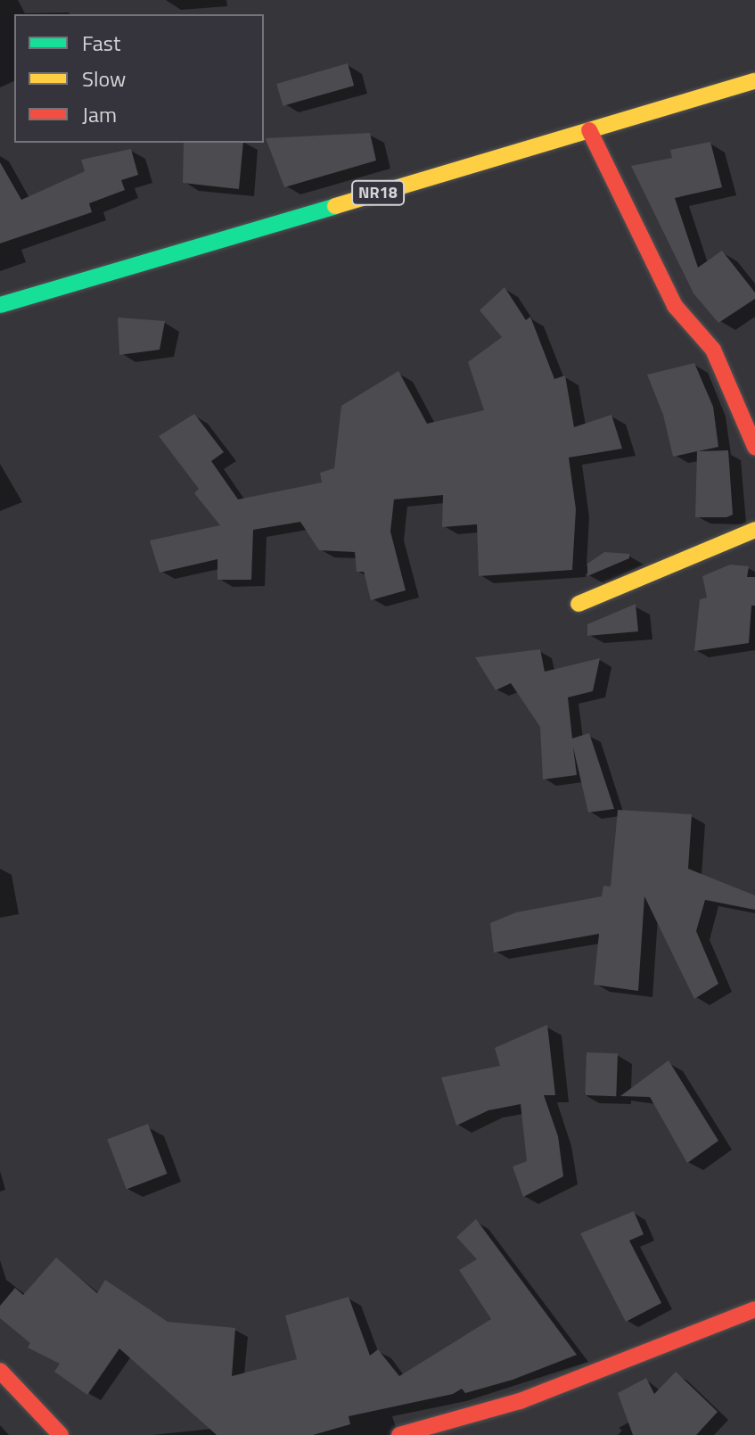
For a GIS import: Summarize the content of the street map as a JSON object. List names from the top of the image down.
{
  "streets": {
    "street": ["NR18"]
  },
  "legend": ["Fast", "Slow", "Jam"]
}
